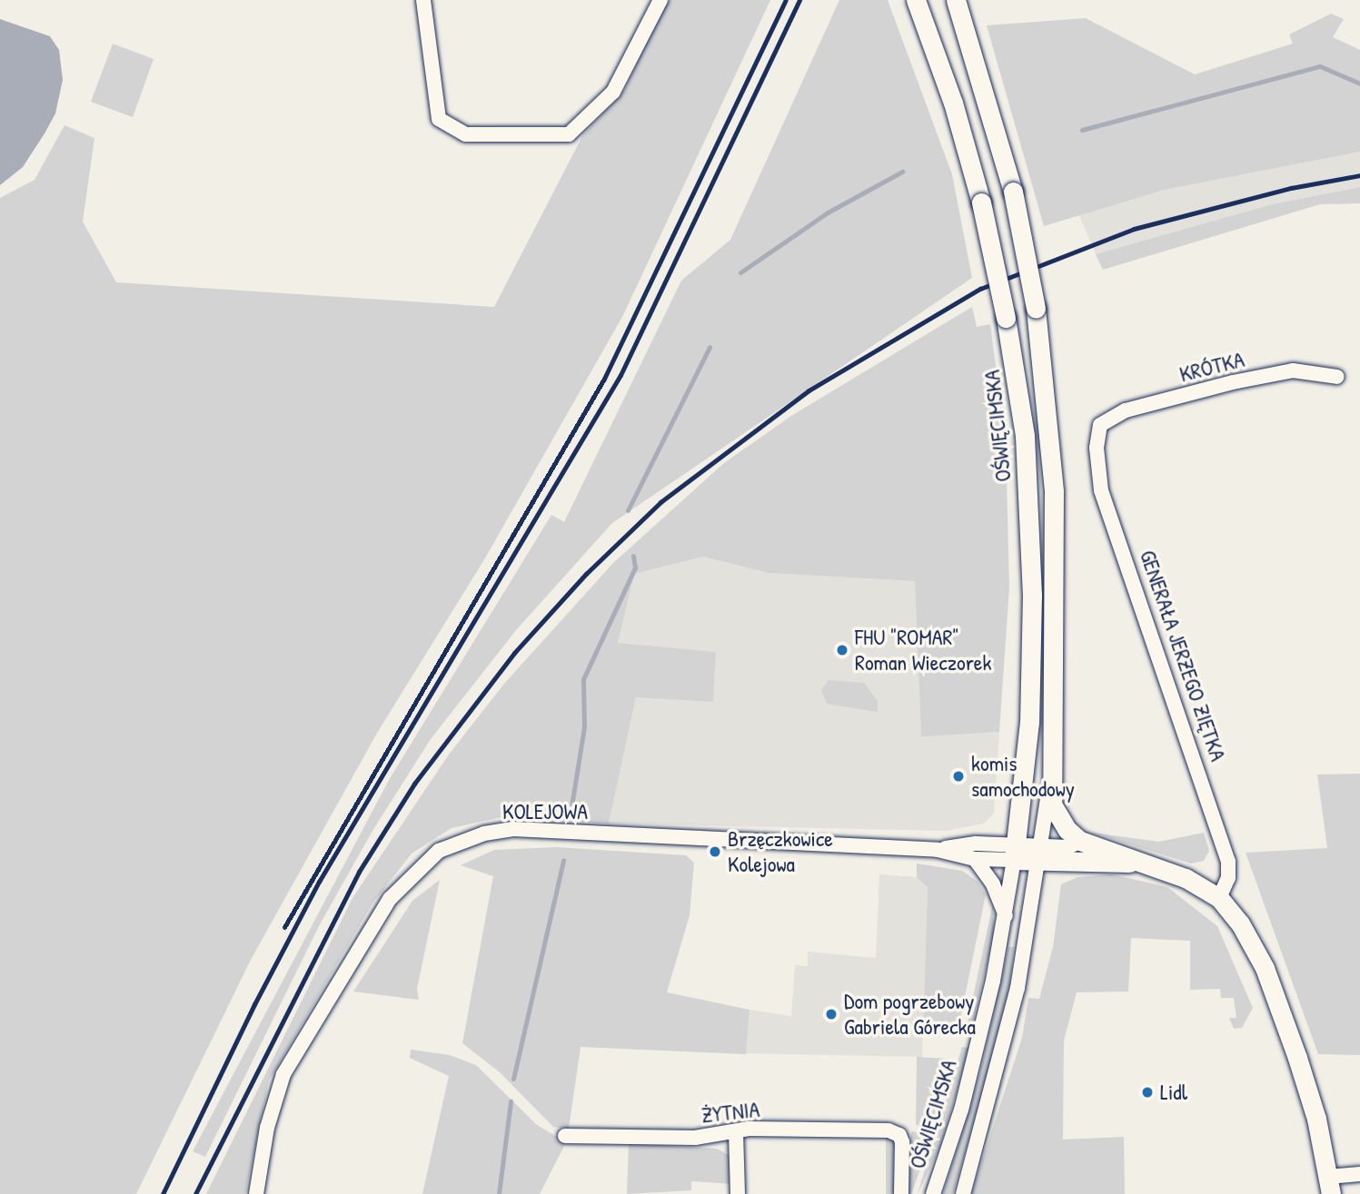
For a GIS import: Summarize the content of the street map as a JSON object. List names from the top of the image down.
{
  "streets": {
    "main road": ["OŚWIĘCIMSKA"],
    "street": [
      "KRÓTKA",
      "GENERAŁA JERZEGO ZIĘTKA",
      "KOLEJOWA",
      "ŻYTNIA"
    ]
  },
  "crossings": [
    ["KRÓTKA", "GENERAŁA JERZEGO ZIĘTKA"],
    ["OŚWIĘCIMSKA", "KOLEJOWA"]
  ],
  "places": [
    "FHU \"ROMAR\" Roman Wieczorek",
    "komis samochodowy",
    "Brzęczkowice Kolejowa",
    "Dom pogrzebowy Gabriela Górecka",
    "Lidl"
  ]
}
